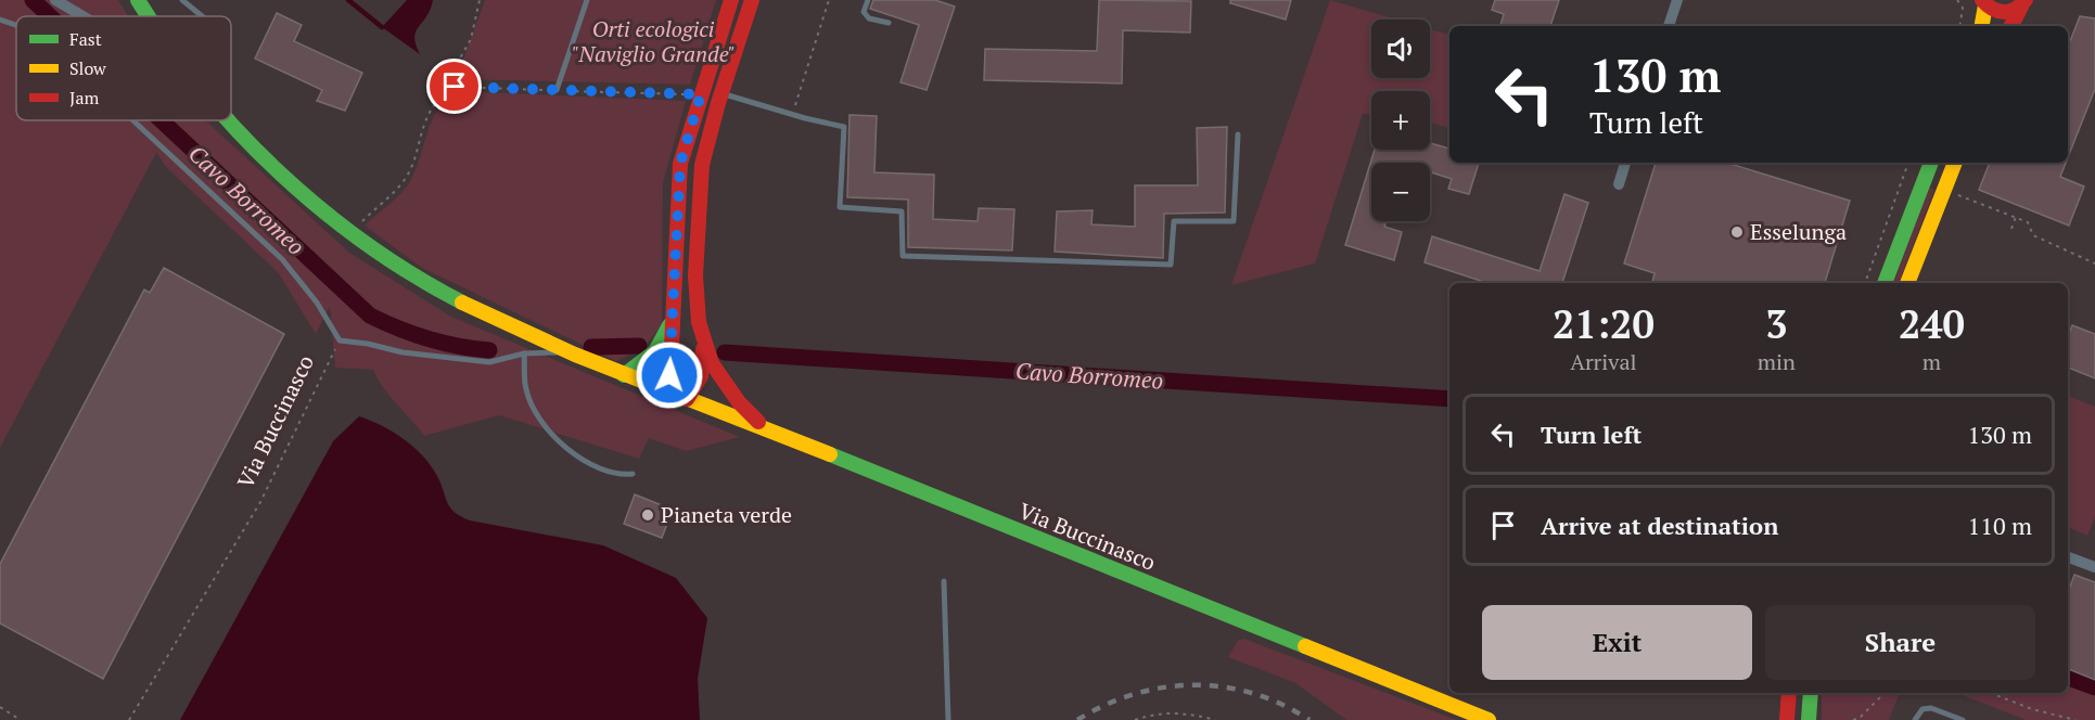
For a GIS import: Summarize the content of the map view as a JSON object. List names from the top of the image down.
{
  "streets": {
    "main road": ["Via Buccinasco"]
  },
  "water": ["Cavo Borromeo"],
  "parks": ["Orti ecologici \"Naviglio Grande\""],
  "places": ["Esselunga", "Pianeta verde"],
  "legend": ["Fast", "Slow", "Jam"],
  "page": {
    "map_buttons": ["+", "−"],
    "turn": ["130 m", "Turn left"],
    "eta": [
      "21:20",
      "Arrival",
      "3",
      "min",
      "240",
      "m"
    ],
    "list": [
      {
        "name": "Turn left",
        "value": "130 m"
      },
      {
        "name": "Arrive at destination",
        "value": "110 m"
      }
    ],
    "buttons": ["Exit", "Share"]
  }
}
